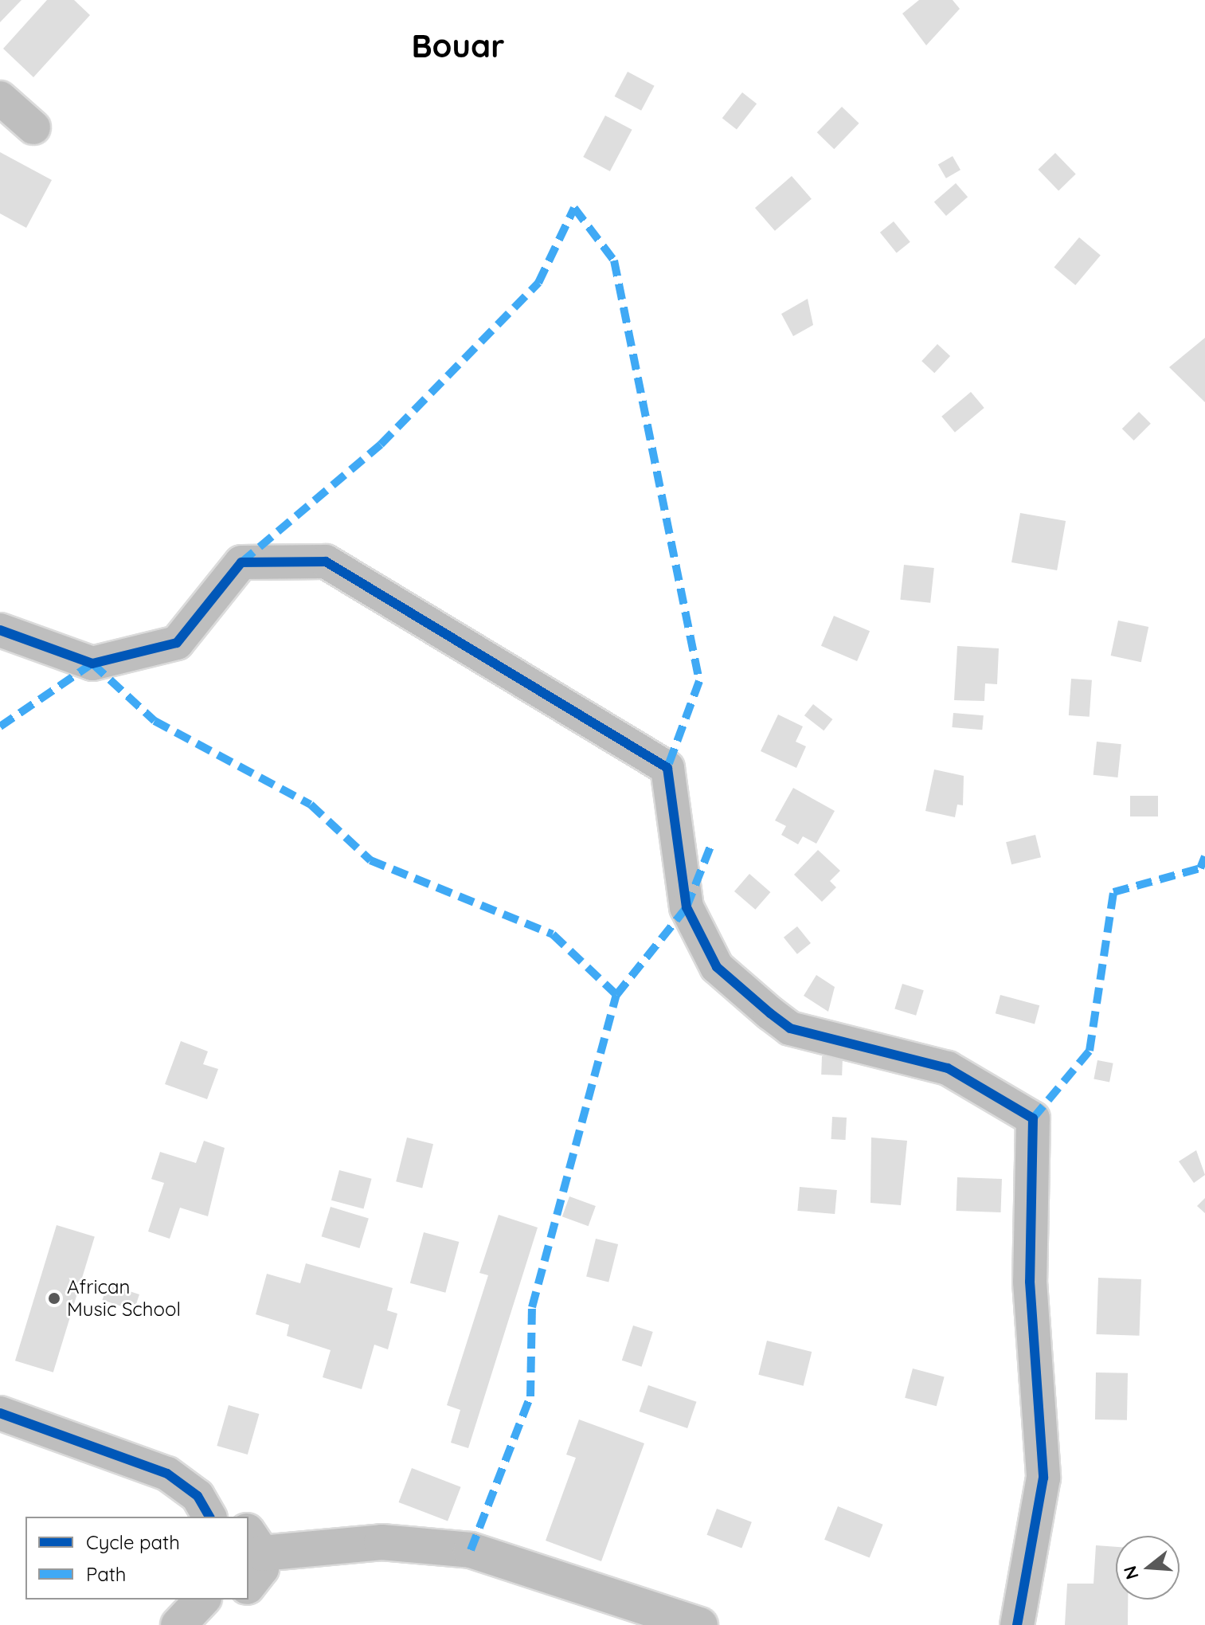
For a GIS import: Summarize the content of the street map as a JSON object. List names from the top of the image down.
{
  "districts": ["Bouar"],
  "places": ["African Music School"],
  "legend": ["Cycle path", "Path"],
  "north": "left"
}
